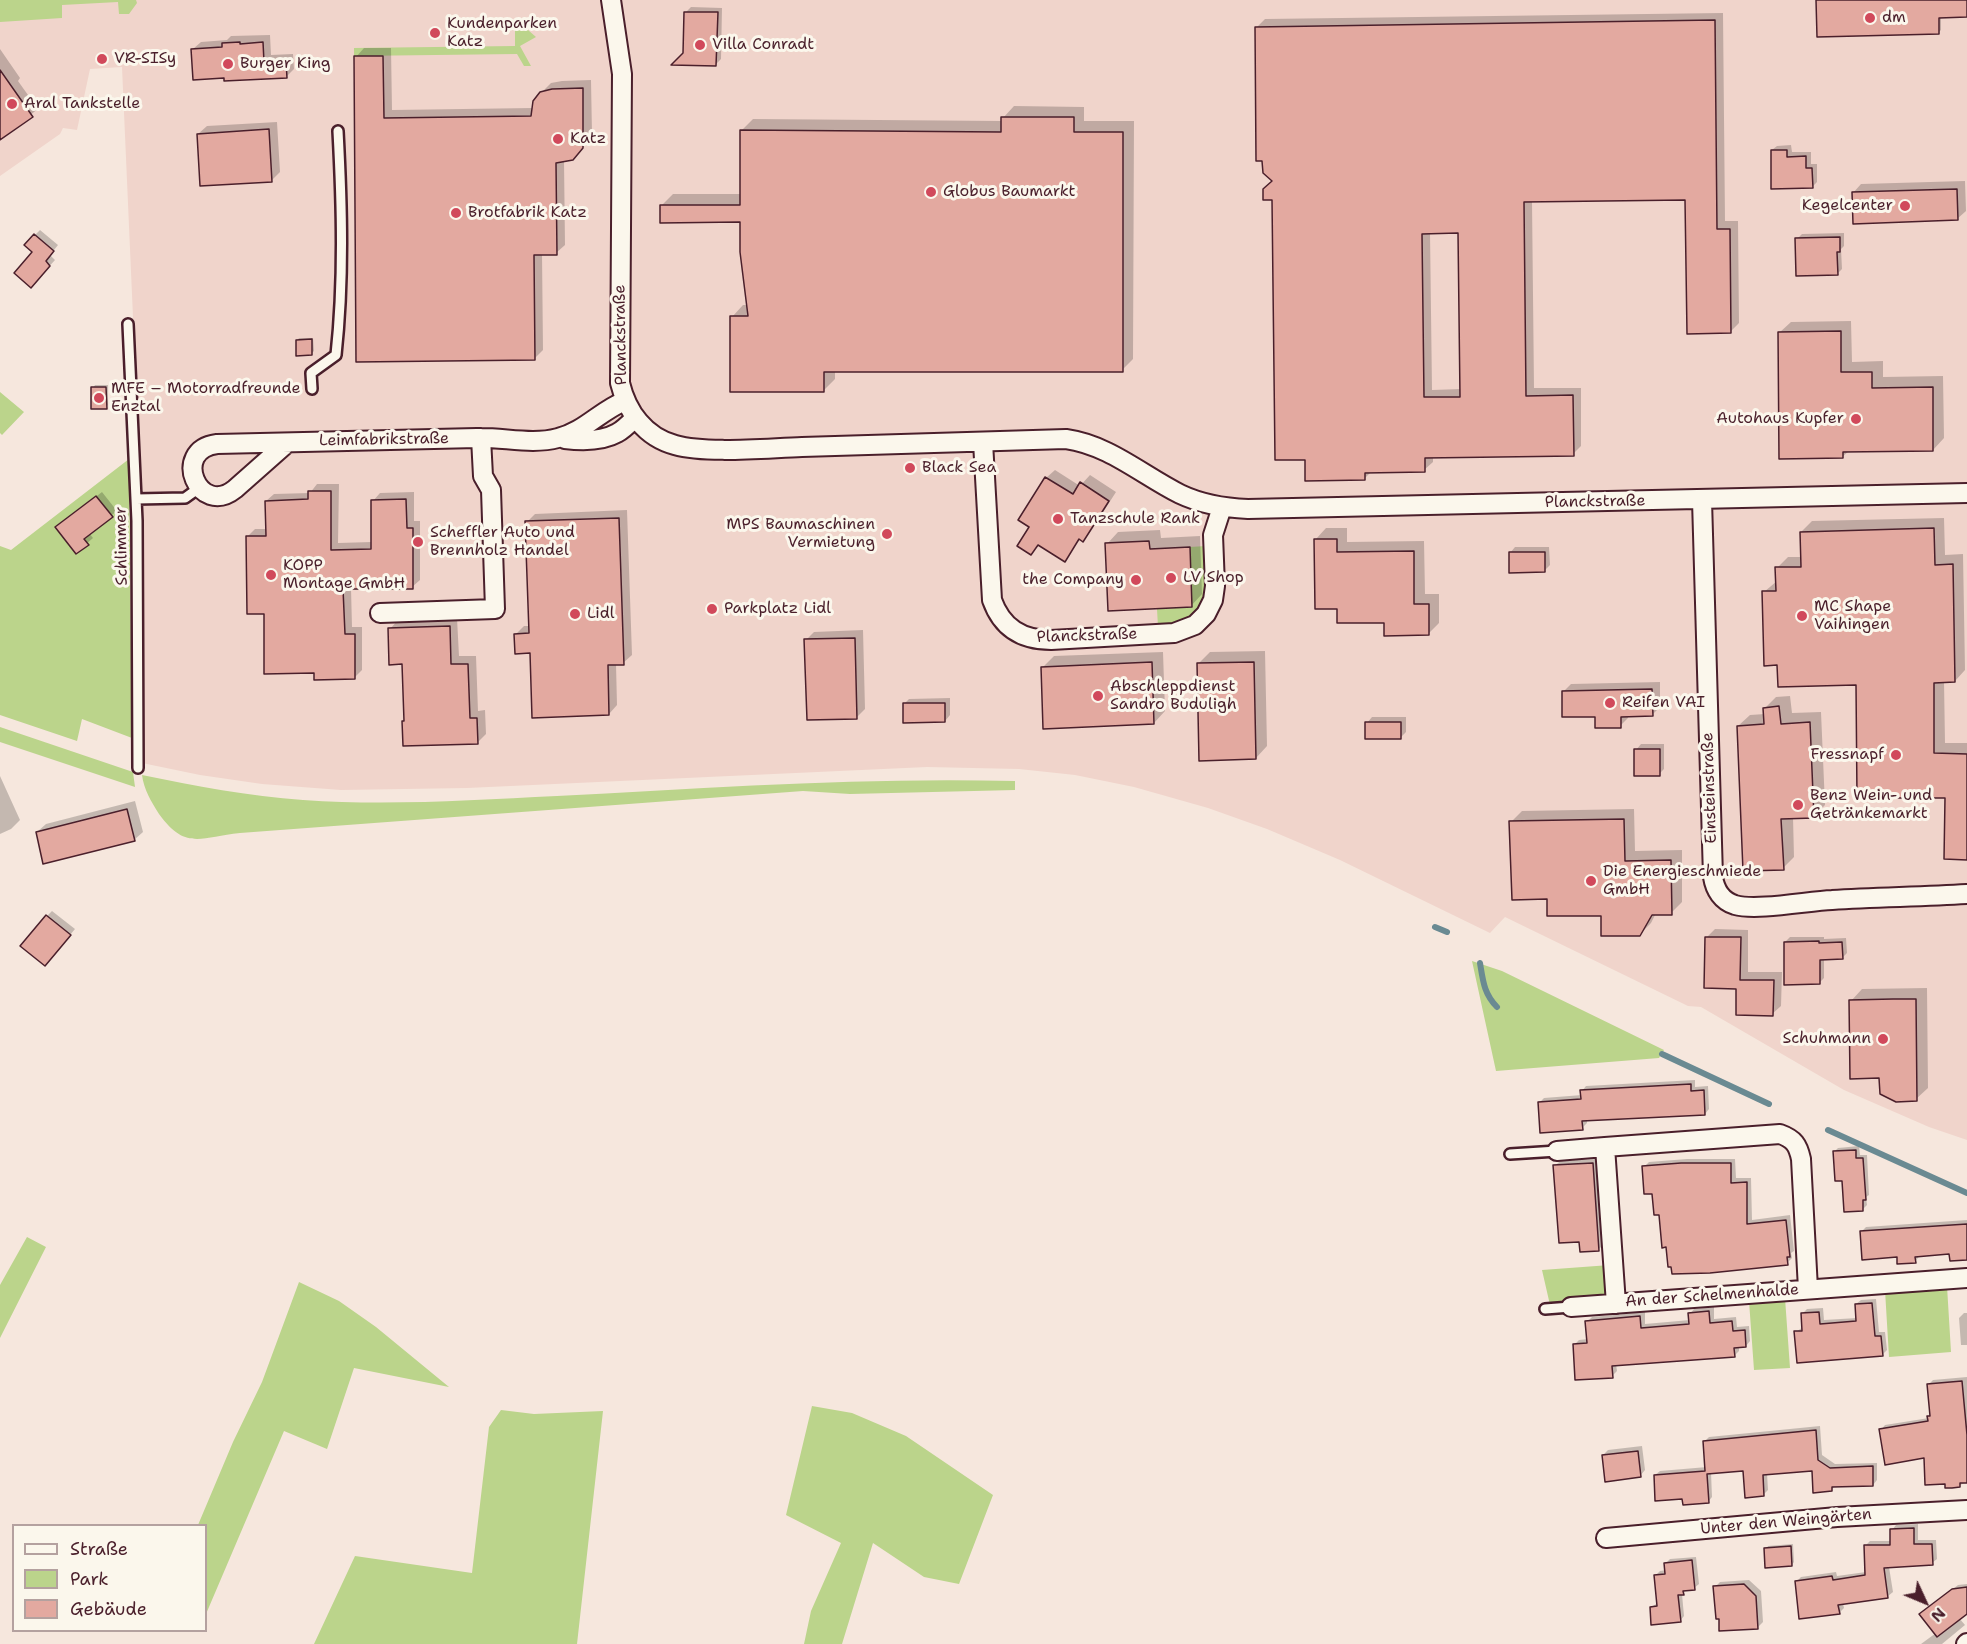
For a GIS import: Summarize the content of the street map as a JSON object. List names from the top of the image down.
{
  "streets": {
    "street": [
      "Planckstraße",
      "Leimfabrikstraße",
      "Einsteinstraße",
      "An der Schelmenhalde",
      "Unter den Weingärten"
    ],
    "lane": ["Schlimmer"]
  },
  "crossings": [
    ["Planckstraße", "Leimfabrikstraße"],
    ["Planckstraße", "Einsteinstraße"]
  ],
  "places": [
    "dm",
    "Kundenparken Katz",
    "Villa Conradt",
    "VR-SISy",
    "Burger King",
    "Aral Tankstelle",
    "Katz",
    "Globus Baumarkt",
    "Kegelcenter",
    "Brotfabrik Katz",
    "MFE – Motorradfreunde Enztal",
    "Autohaus Kupfer",
    "Black Sea",
    "Tanzschule Rank",
    "MPS Baumaschinen Vermietung",
    "Scheffler Auto und Brennholz Handel",
    "KOPP Montage GmbH",
    "LV Shop",
    "the Company",
    "Parkplatz Lidl",
    "Lidl",
    "MC Shape Vaihingen",
    "Abschleppdienst Sandro Buduligh",
    "Reifen VAI",
    "Fressnapf",
    "Benz Wein- und Getränkemarkt",
    "Die Energieschmiede GmbH",
    "Schuhmann"
  ],
  "legend": ["Straße", "Park", "Gebäude"],
  "north": "bottom right"
}
